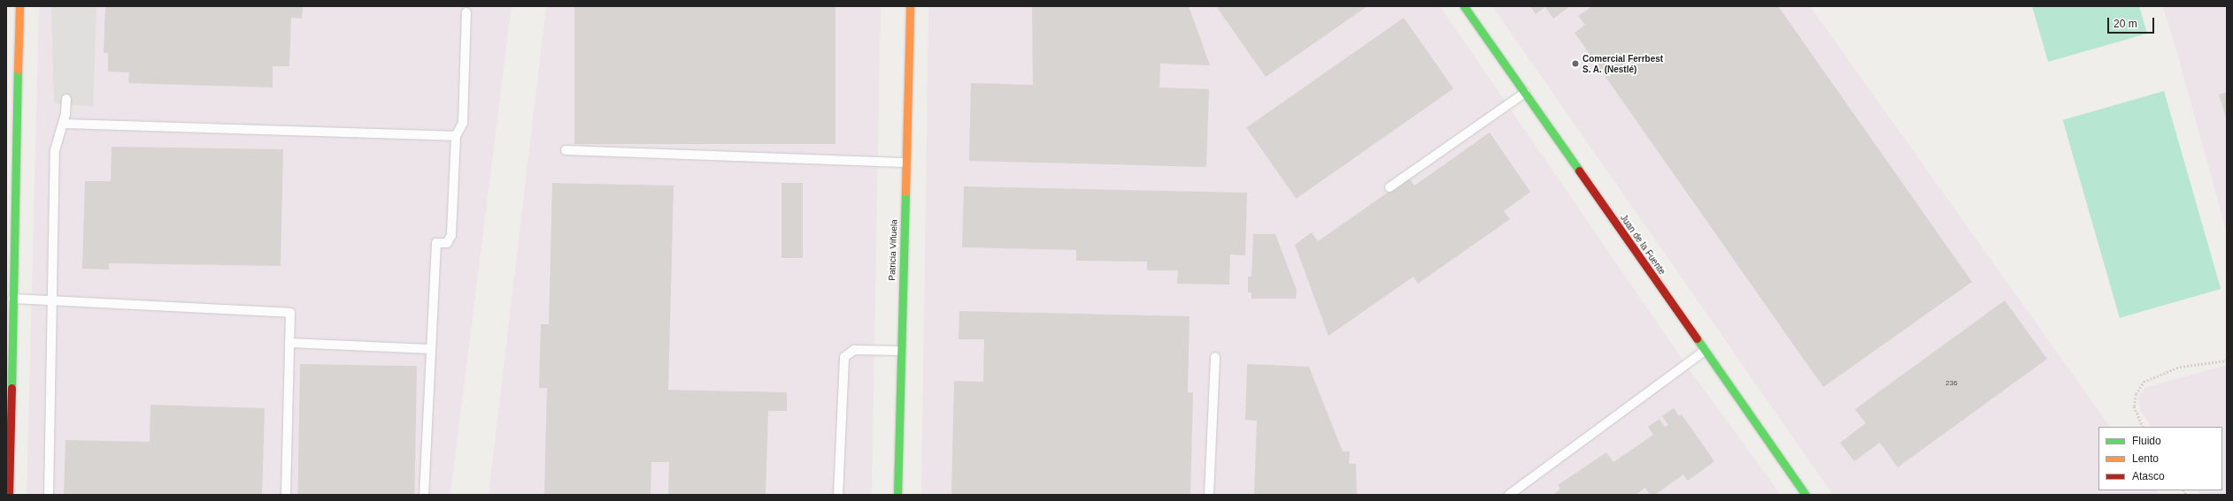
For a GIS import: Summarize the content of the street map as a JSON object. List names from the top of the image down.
{
  "streets": {
    "street": ["Juan de la Fuente", "Patricia Viñuela"]
  },
  "places": ["Comercial Ferrbest S. A. (Nestlé)"],
  "house_numbers": ["236"],
  "legend": ["Fluido", "Lento", "Atasco"],
  "scale_bar": "20 m"
}
